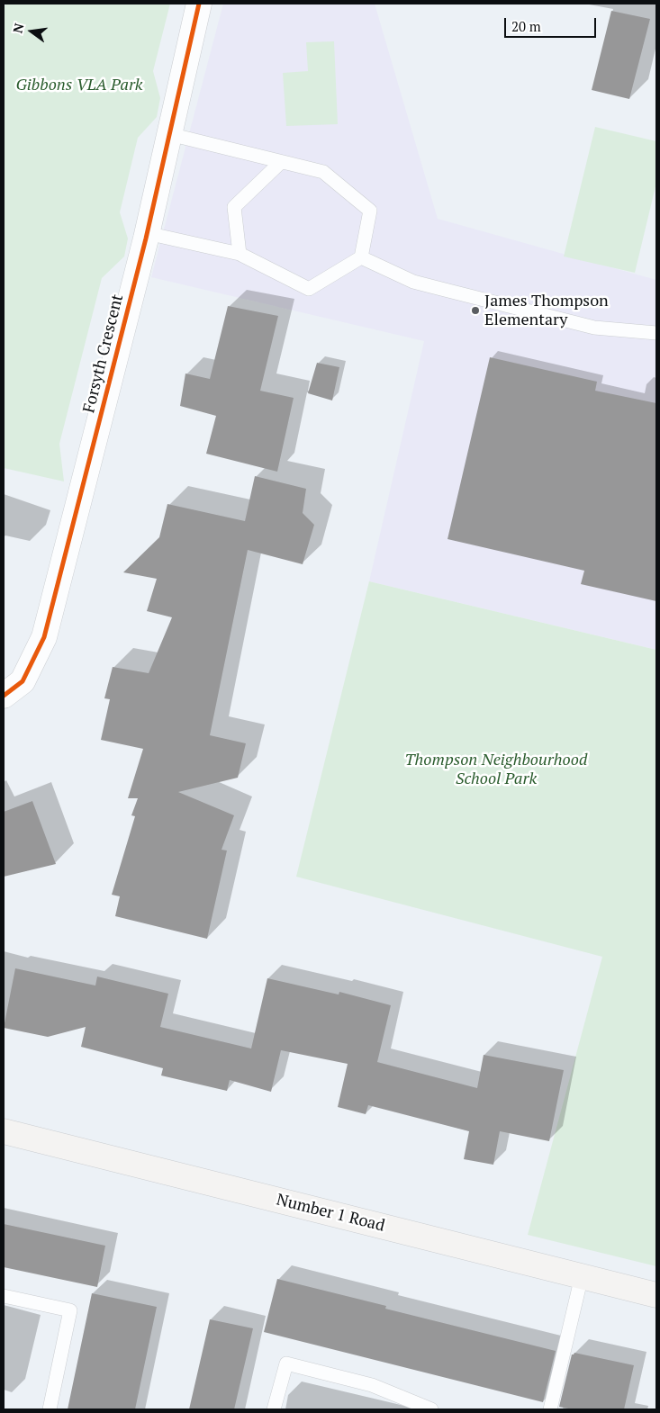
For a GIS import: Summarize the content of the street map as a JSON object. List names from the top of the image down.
{
  "streets": {
    "main road": ["Number 1 Road"],
    "street": ["Forsyth Crescent"]
  },
  "parks": ["Gibbons VLA Park", "Thompson Neighbourhood School Park"],
  "places": ["James Thompson Elementary"],
  "scale_bar": "20 m",
  "north": "left"
}
